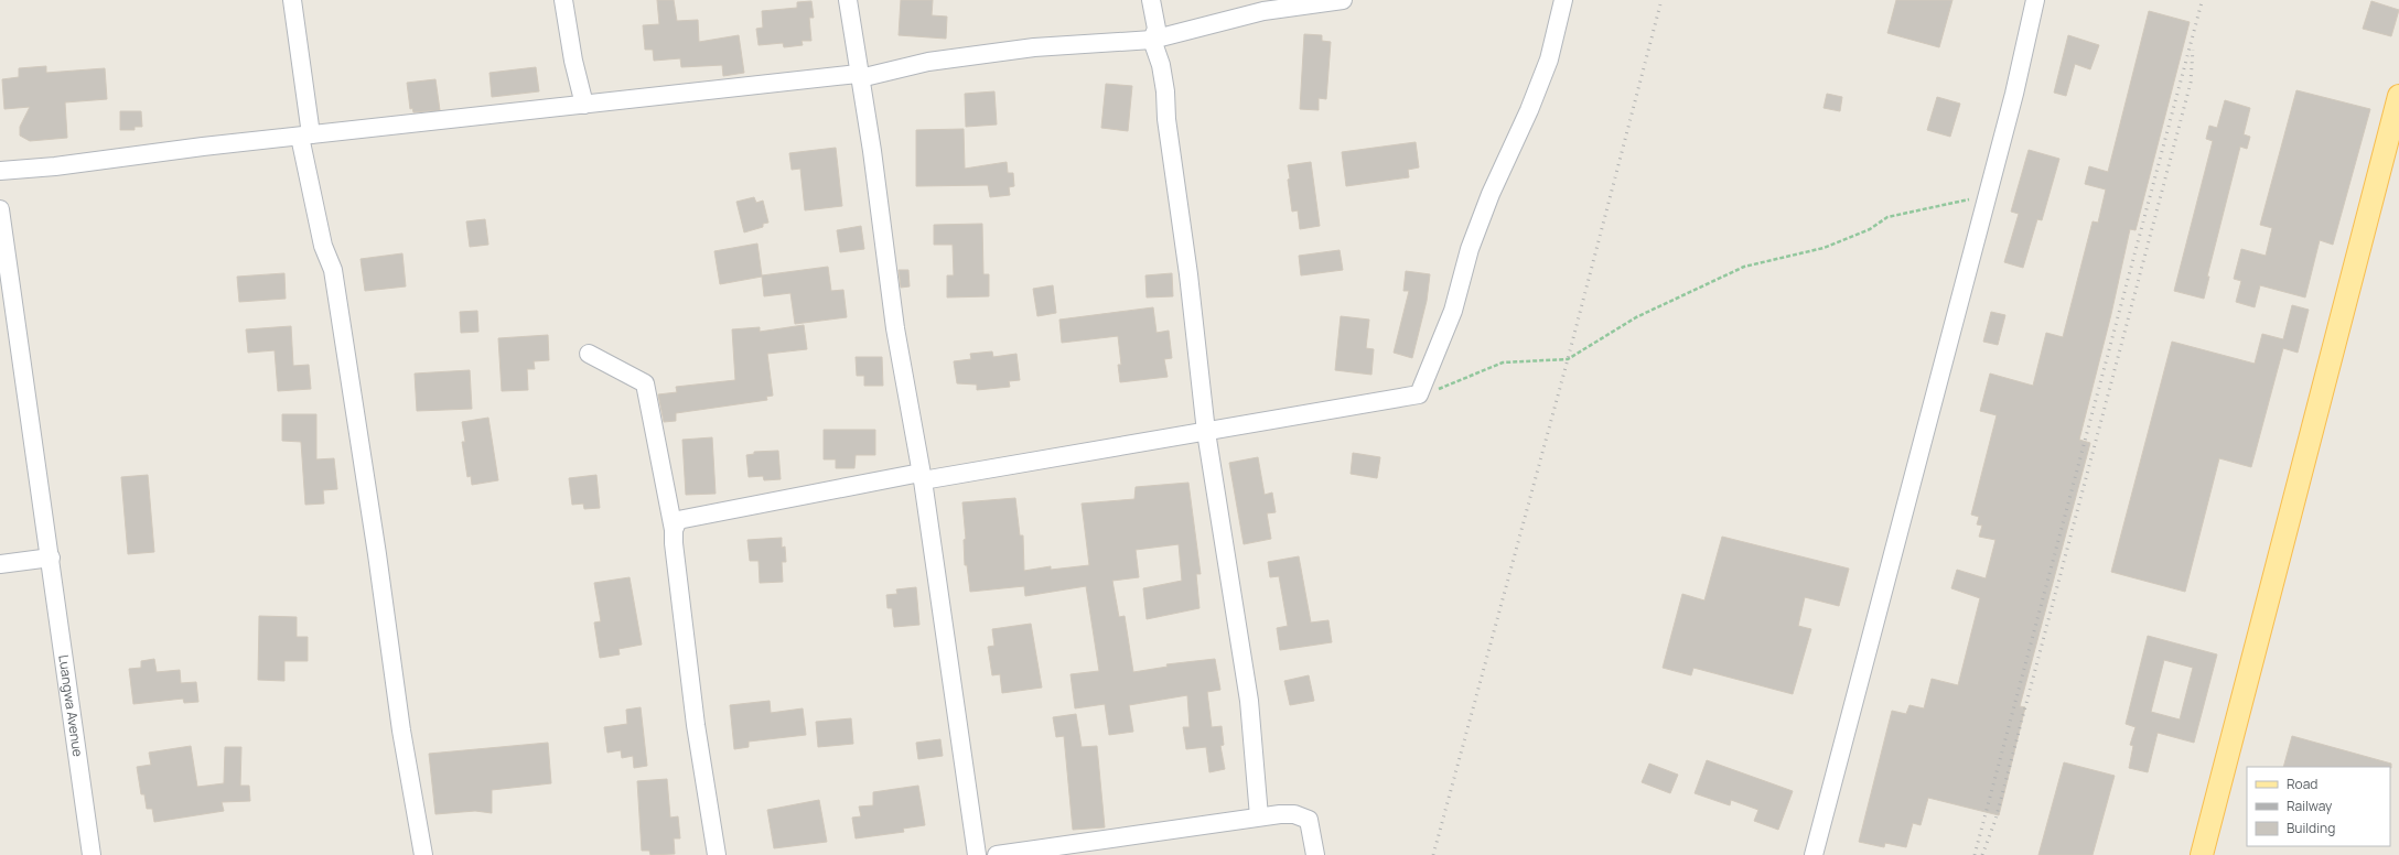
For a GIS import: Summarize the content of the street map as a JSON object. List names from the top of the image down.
{
  "streets": {
    "street": ["Luangwa Avenue"]
  },
  "legend": ["Road", "Railway", "Building"]
}
